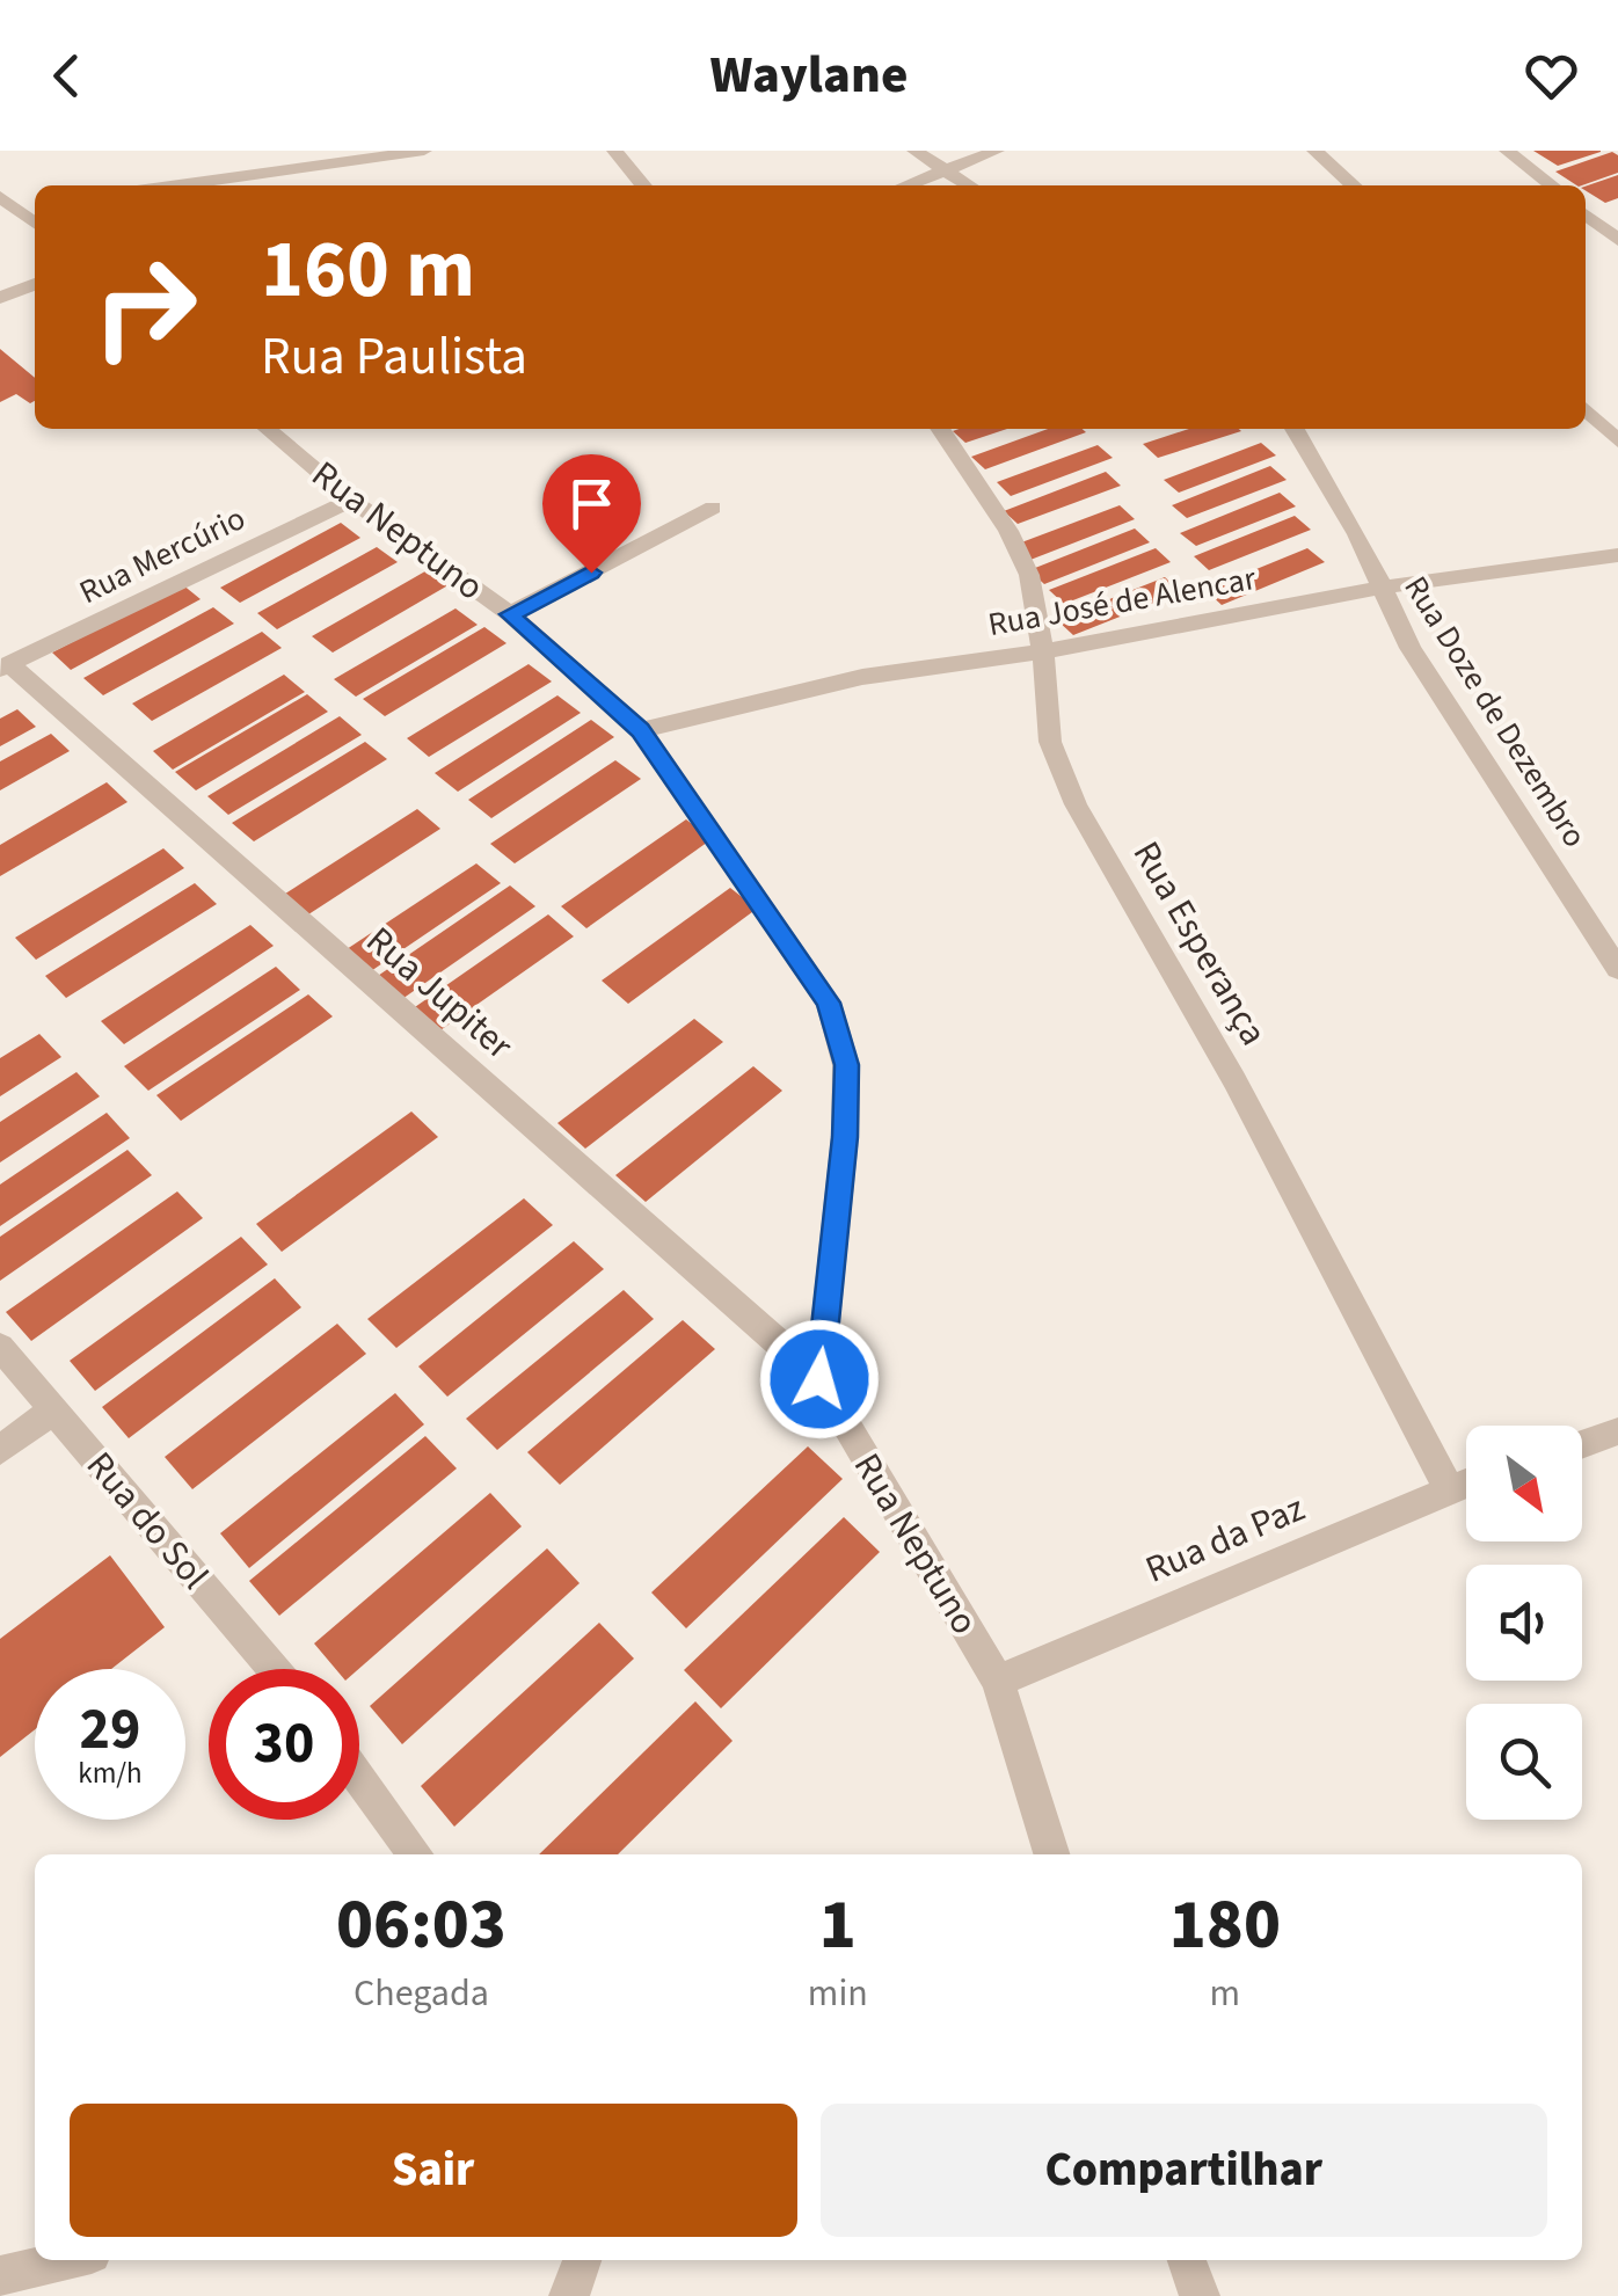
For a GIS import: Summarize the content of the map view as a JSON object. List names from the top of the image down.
{
  "streets": {
    "street": [
      "Rua Neptuno",
      "Rua Mercúrio",
      "Rua José de Alencar",
      "Rua Doze de Dezembro",
      "Rua Esperança",
      "Rua Jupiter",
      "Rua do Sol",
      "Rua da Paz"
    ]
  },
  "crossings": [
    ["Rua Neptuno", "Rua Mercúrio"],
    ["Rua Neptuno", "Rua José de Alencar"],
    ["Rua Neptuno", "Rua Jupiter"],
    ["Rua Neptuno", "Rua da Paz"],
    ["Rua Mercúrio", "Rua Jupiter"],
    ["Rua José de Alencar", "Rua Doze de Dezembro"],
    ["Rua José de Alencar", "Rua Esperança"],
    ["Rua Esperança", "Rua da Paz"]
  ],
  "north": "bottom right",
  "page": {
    "header": "Waylane",
    "turn": ["160 m", "Rua Paulista"],
    "speed": "29 km/h",
    "limit": "30",
    "eta": [
      "06:03",
      "Chegada",
      "1",
      "min",
      "180",
      "m"
    ],
    "buttons": ["Sair", "Compartilhar"]
  }
}
